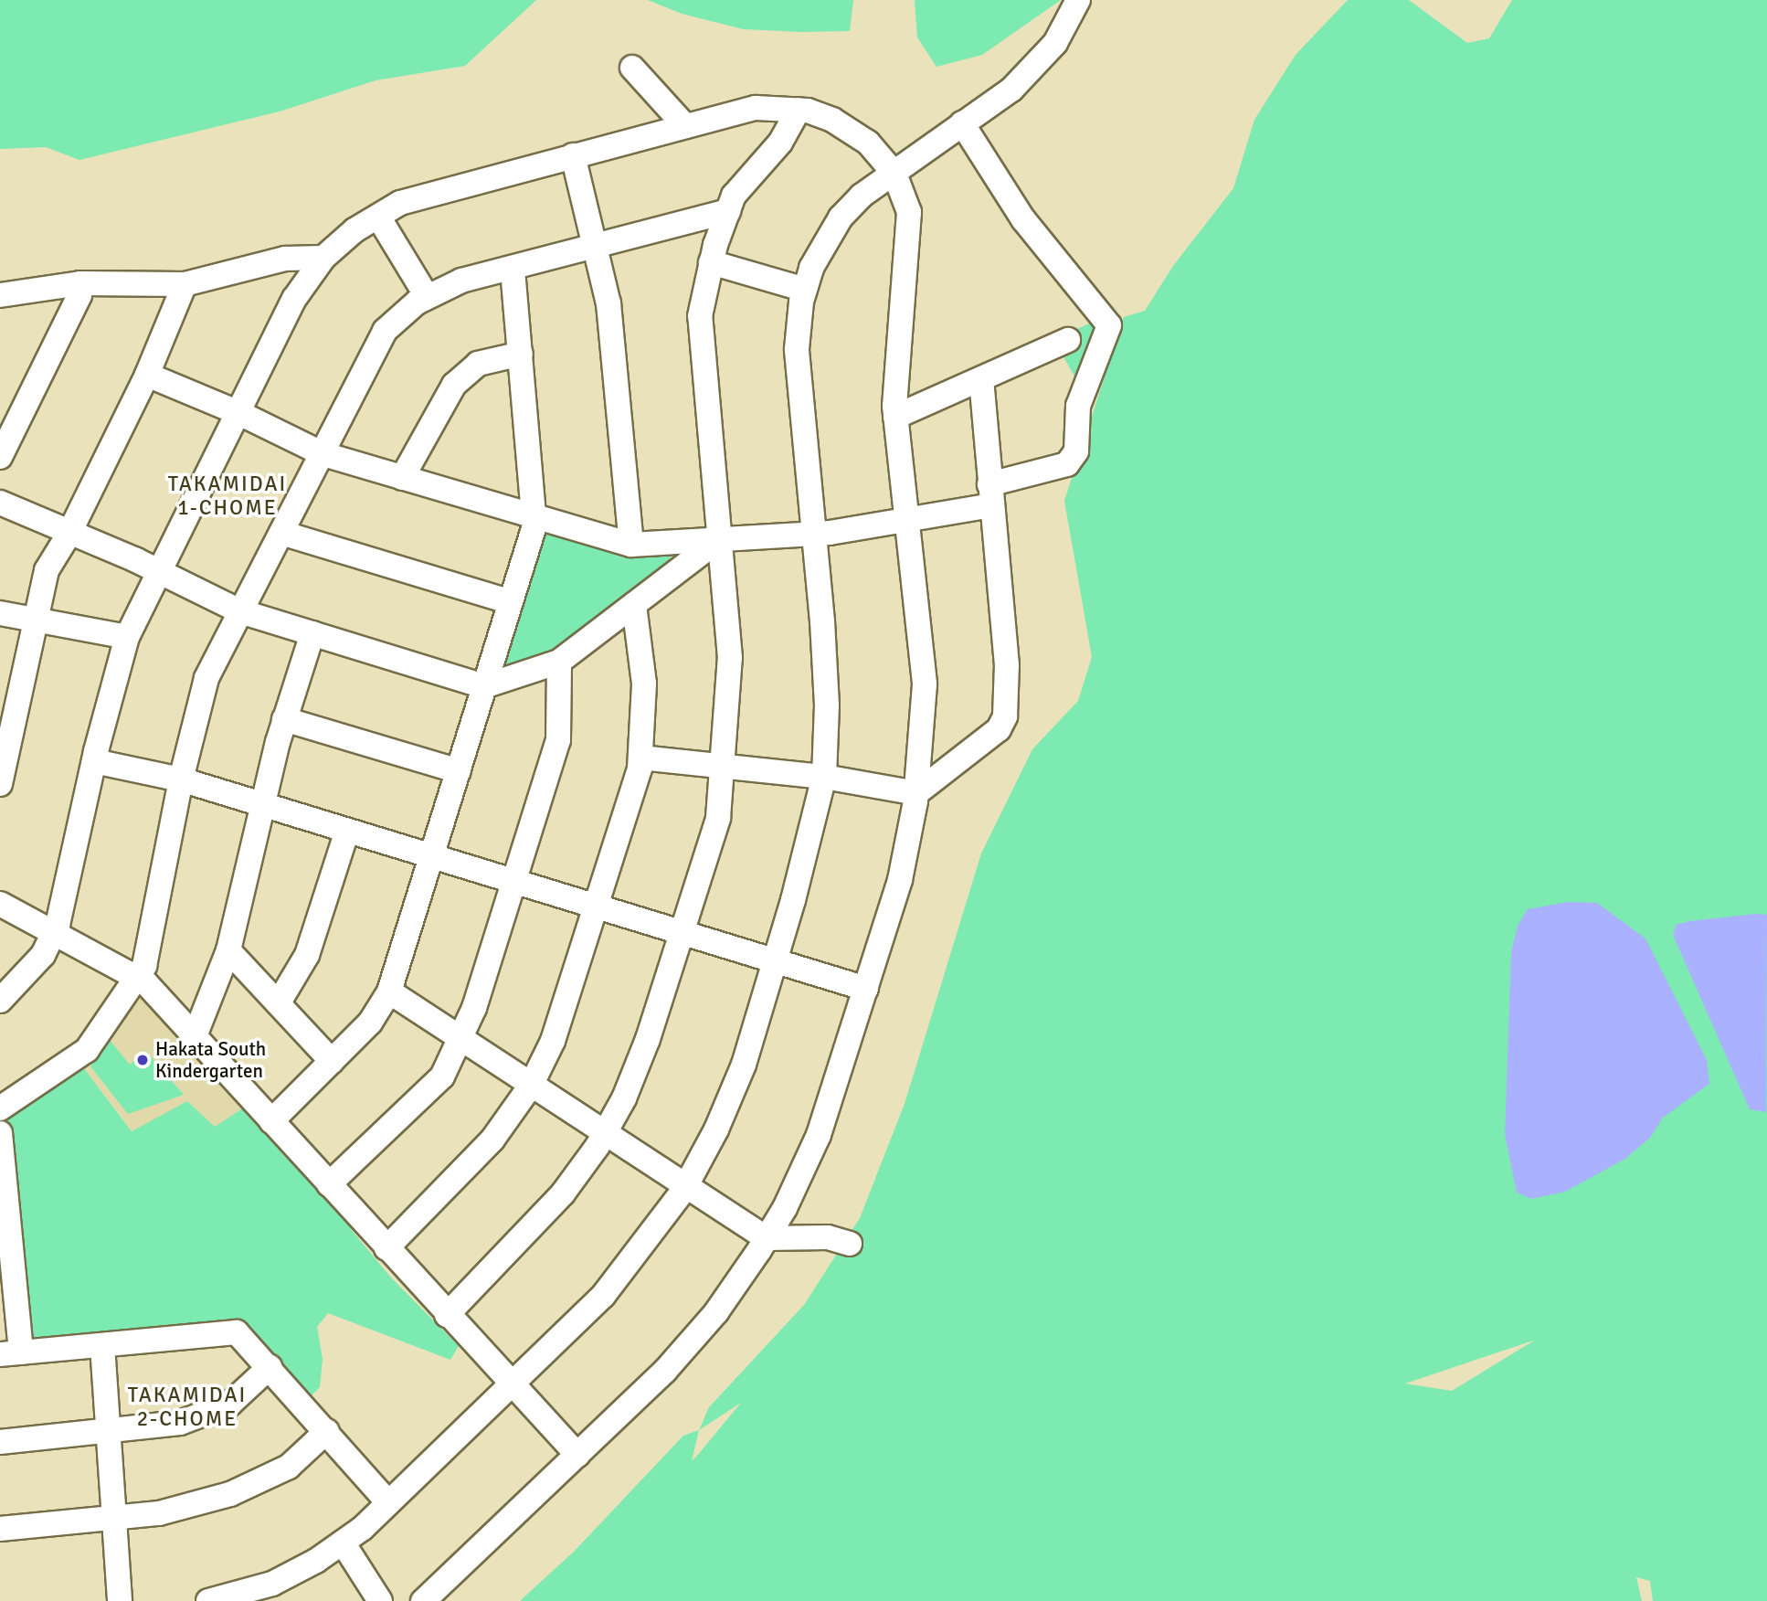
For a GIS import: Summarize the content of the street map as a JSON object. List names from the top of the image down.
{
  "districts": ["TAKAMIDAI 1-CHOME", "TAKAMIDAI 2-CHOME"],
  "places": ["Hakata South Kindergarten"]
}
